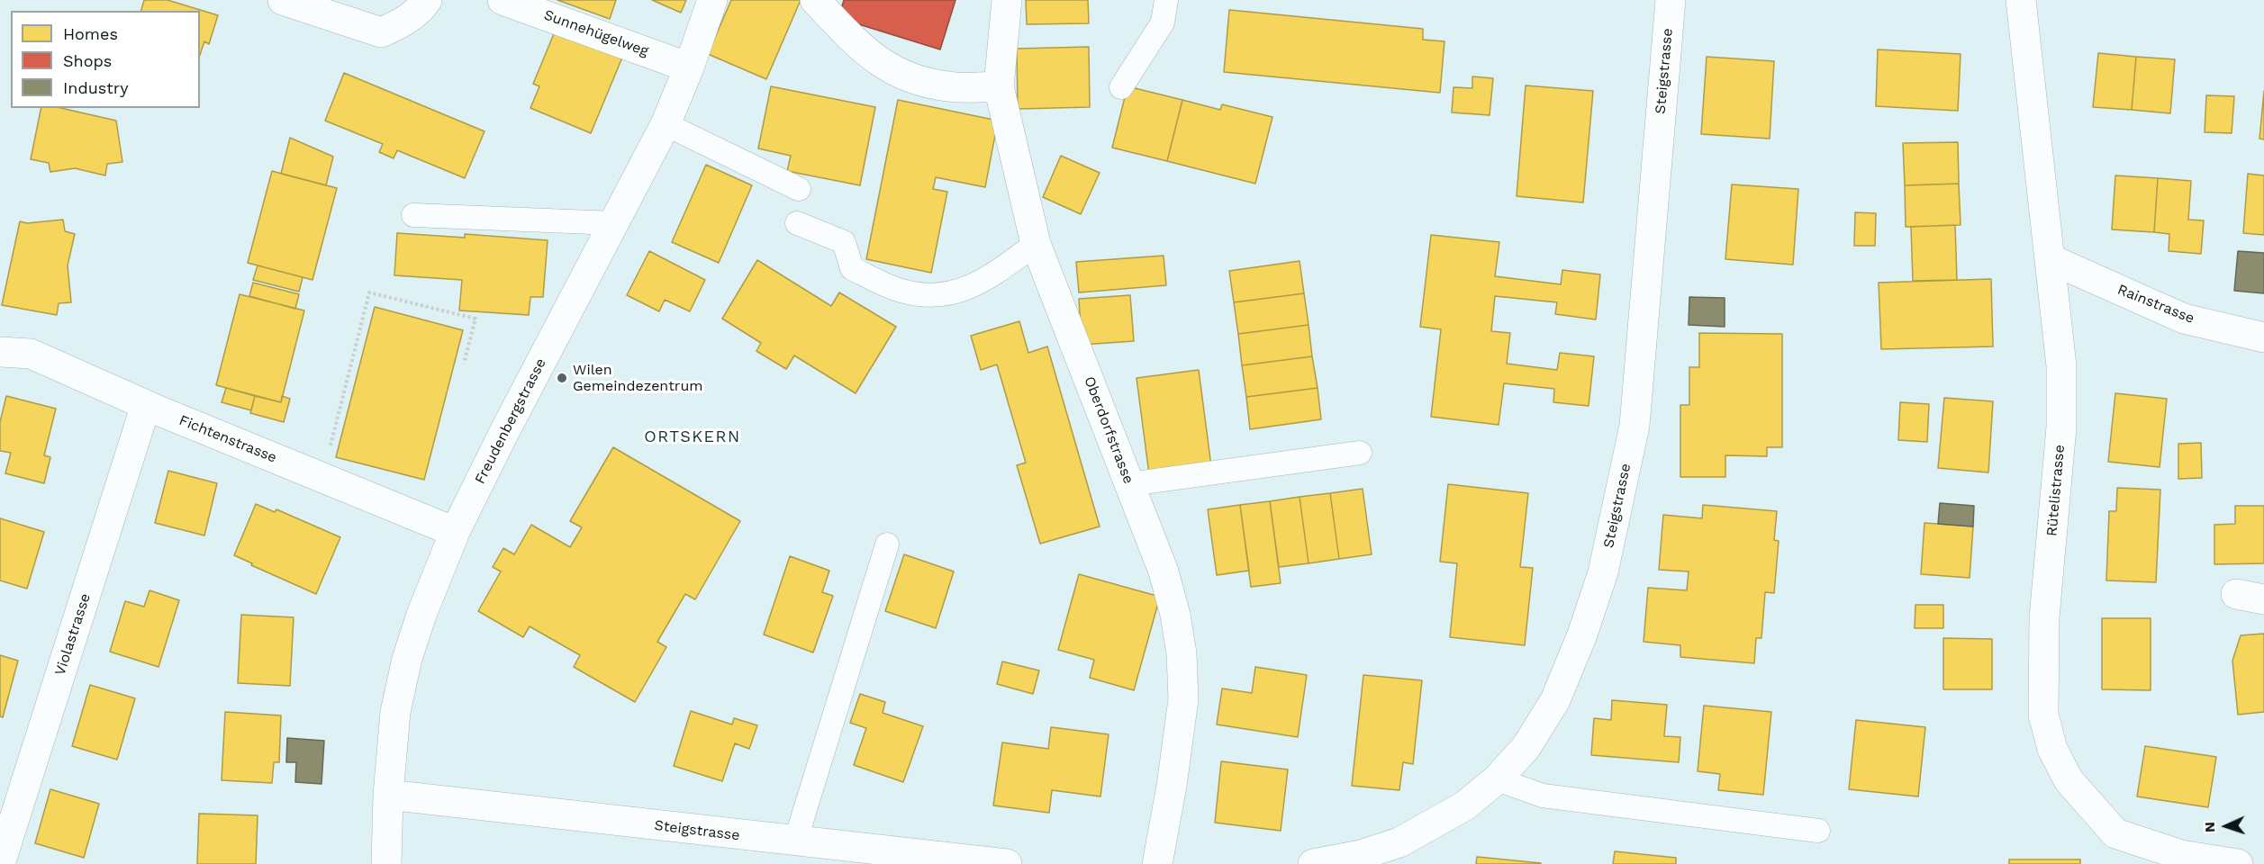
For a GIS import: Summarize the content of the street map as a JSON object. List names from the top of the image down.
{
  "streets": {
    "street": [
      "Sunnehügelweg",
      "Steigstrasse",
      "Rainstrasse",
      "Freudenbergstrasse",
      "Oberdorfstrasse",
      "Fichtenstrasse",
      "Rütelistrasse",
      "Violastrasse"
    ]
  },
  "crossings": [
    ["Sunnehügelweg", "Freudenbergstrasse"],
    ["Steigstrasse", "Freudenbergstrasse"],
    ["Rainstrasse", "Rütelistrasse"],
    ["Freudenbergstrasse", "Fichtenstrasse"],
    ["Fichtenstrasse", "Violastrasse"]
  ],
  "districts": ["ORTSKERN"],
  "places": ["Wilen Gemeindezentrum"],
  "legend": ["Homes", "Shops", "Industry"],
  "north": "left"
}
